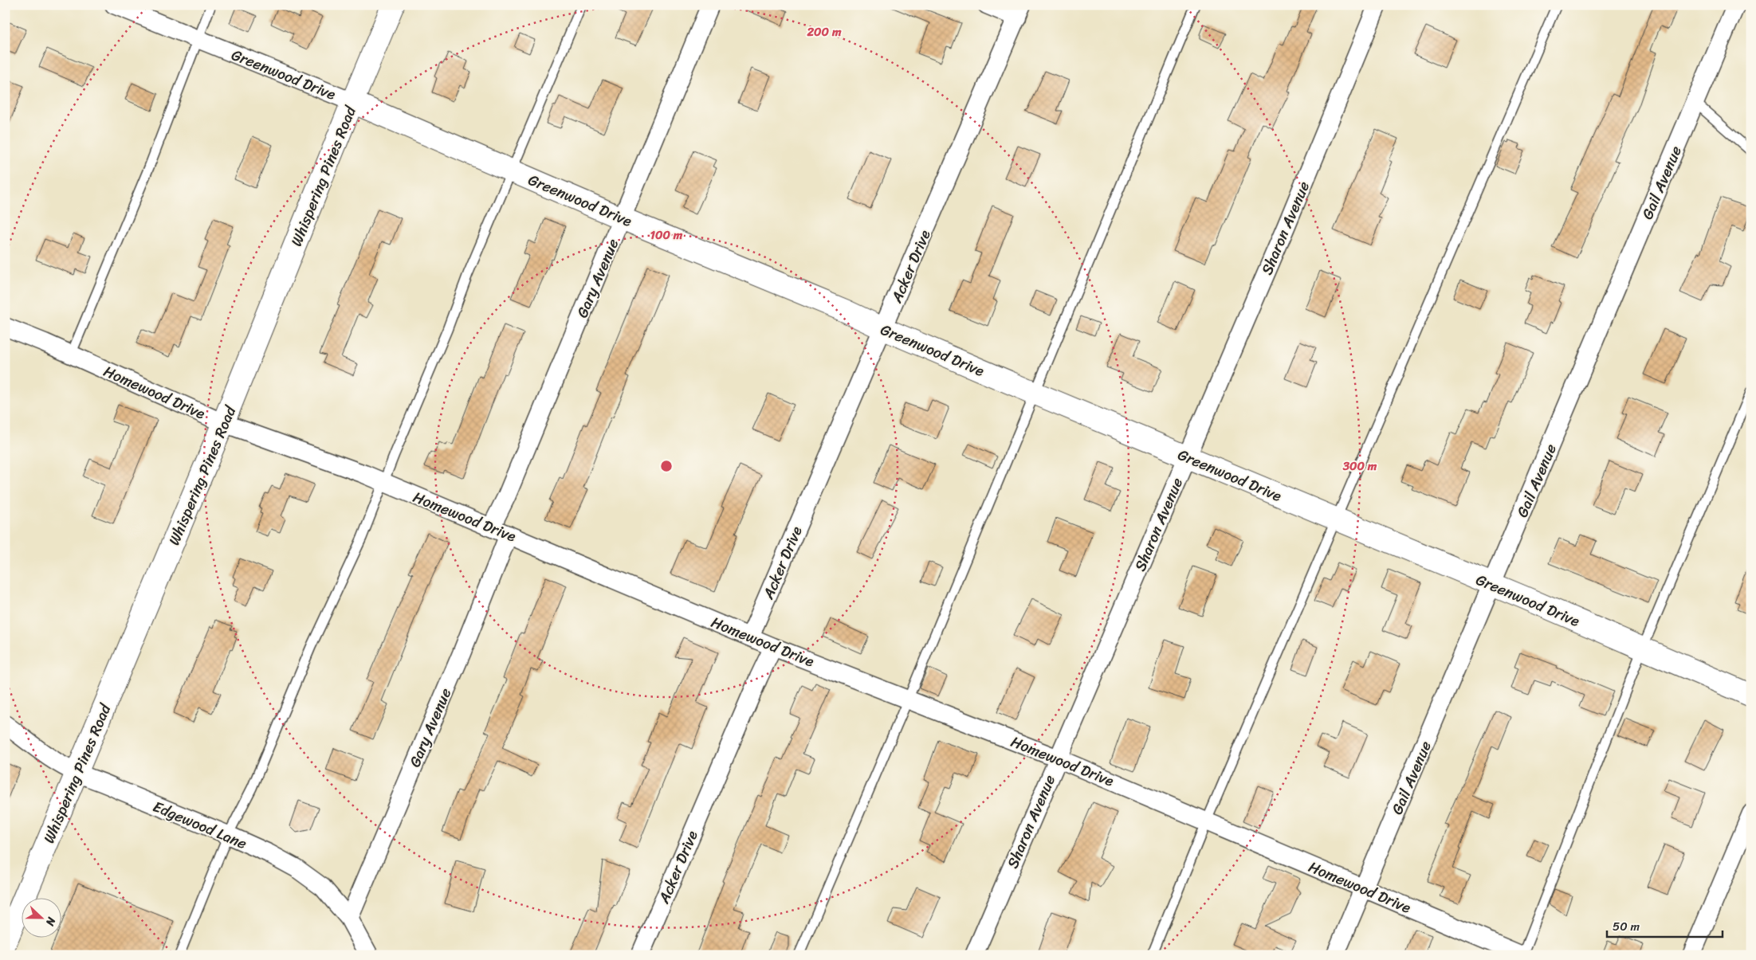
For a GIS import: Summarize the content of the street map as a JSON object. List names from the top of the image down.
{
  "streets": {
    "street": [
      "Greenwood Drive",
      "Whispering Pines Road",
      "Gail Avenue",
      "Sharon Avenue",
      "Acker Drive",
      "Gary Avenue",
      "Homewood Drive",
      "Edgewood Lane"
    ]
  },
  "crossings": [
    ["Greenwood Drive", "Whispering Pines Road"],
    ["Greenwood Drive", "Gail Avenue"],
    ["Greenwood Drive", "Sharon Avenue"],
    ["Greenwood Drive", "Acker Drive"],
    ["Greenwood Drive", "Gary Avenue"],
    ["Whispering Pines Road", "Homewood Drive"],
    ["Whispering Pines Road", "Edgewood Lane"],
    ["Gail Avenue", "Homewood Drive"],
    ["Sharon Avenue", "Homewood Drive"],
    ["Acker Drive", "Homewood Drive"],
    ["Gary Avenue", "Homewood Drive"],
    ["Gary Avenue", "Edgewood Lane"]
  ],
  "scale_bar": "50 m",
  "north": "right",
  "rings": ["200 m", "100 m", "300 m"]
}
